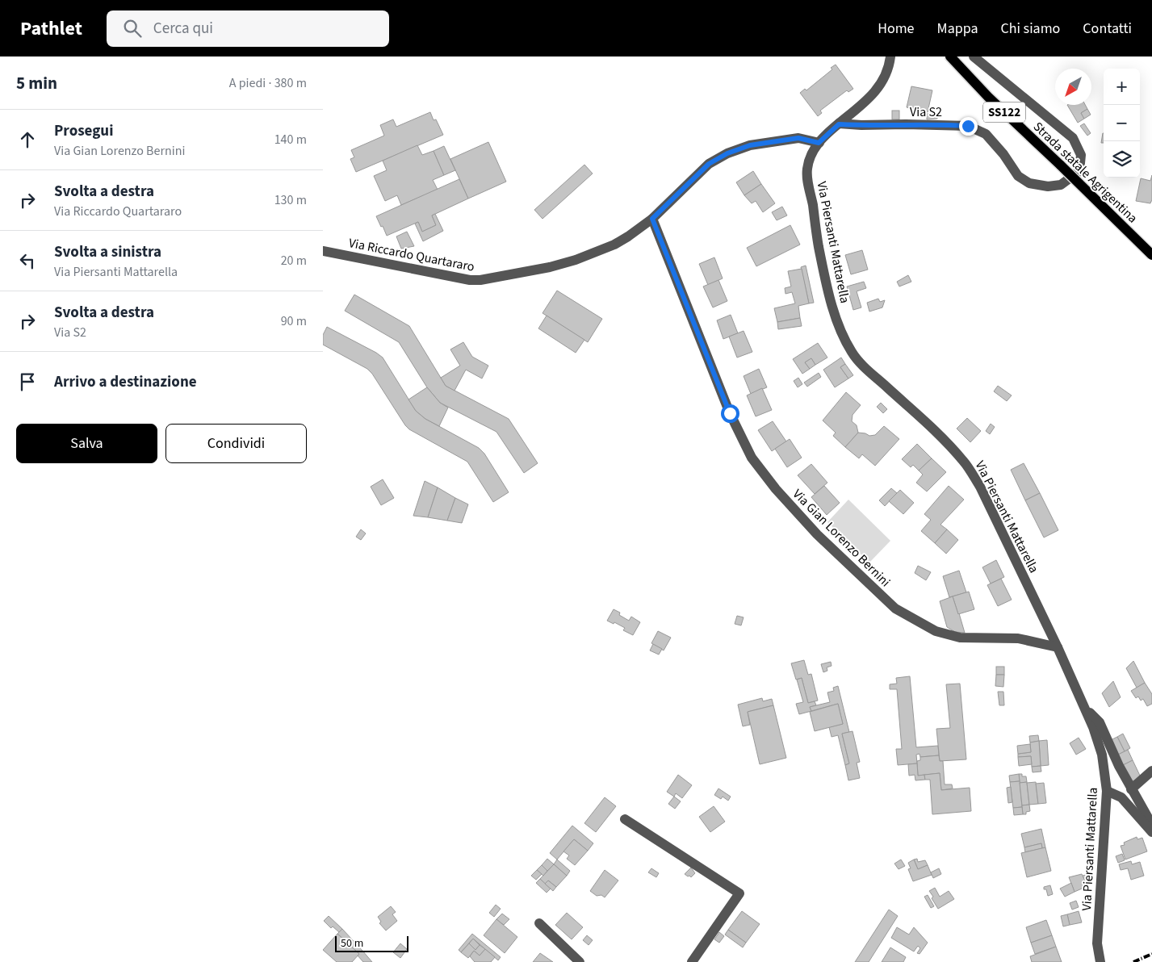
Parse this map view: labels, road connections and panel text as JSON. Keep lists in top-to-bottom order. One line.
{"streets":{"main road":["SS122","Strada statale Agrigentina"],"street":["Via S2","Via Piersanti Mattarella","Via Riccardo Quartararo","Via Gian Lorenzo Bernini"]},"crossings":[["Via S2","Via Piersanti Mattarella"],["Via Piersanti Mattarella","Via Riccardo Quartararo"],["Via Piersanti Mattarella","Via Gian Lorenzo Bernini"],["Via Riccardo Quartararo","Via Gian Lorenzo Bernini"]],"scale_bar":"50 m","north":"bottom left","page":{"header":"Pathlet","search":"Cerca qui","nav":["Home","Mappa","Chi siamo","Contatti"],"heading":["5 min","A piedi · 380 m"],"map_buttons":["+","−"],"list":[["Prosegui","Via Gian Lorenzo Bernini","140 m"],["Svolta a destra","Via Riccardo Quartararo","130 m"],["Svolta a sinistra","Via Piersanti Mattarella","20 m"],["Svolta a destra","Via S2","90 m"],"Arrivo a destinazione"],"buttons":["Salva","Condividi"],"scale":"50 m"}}
